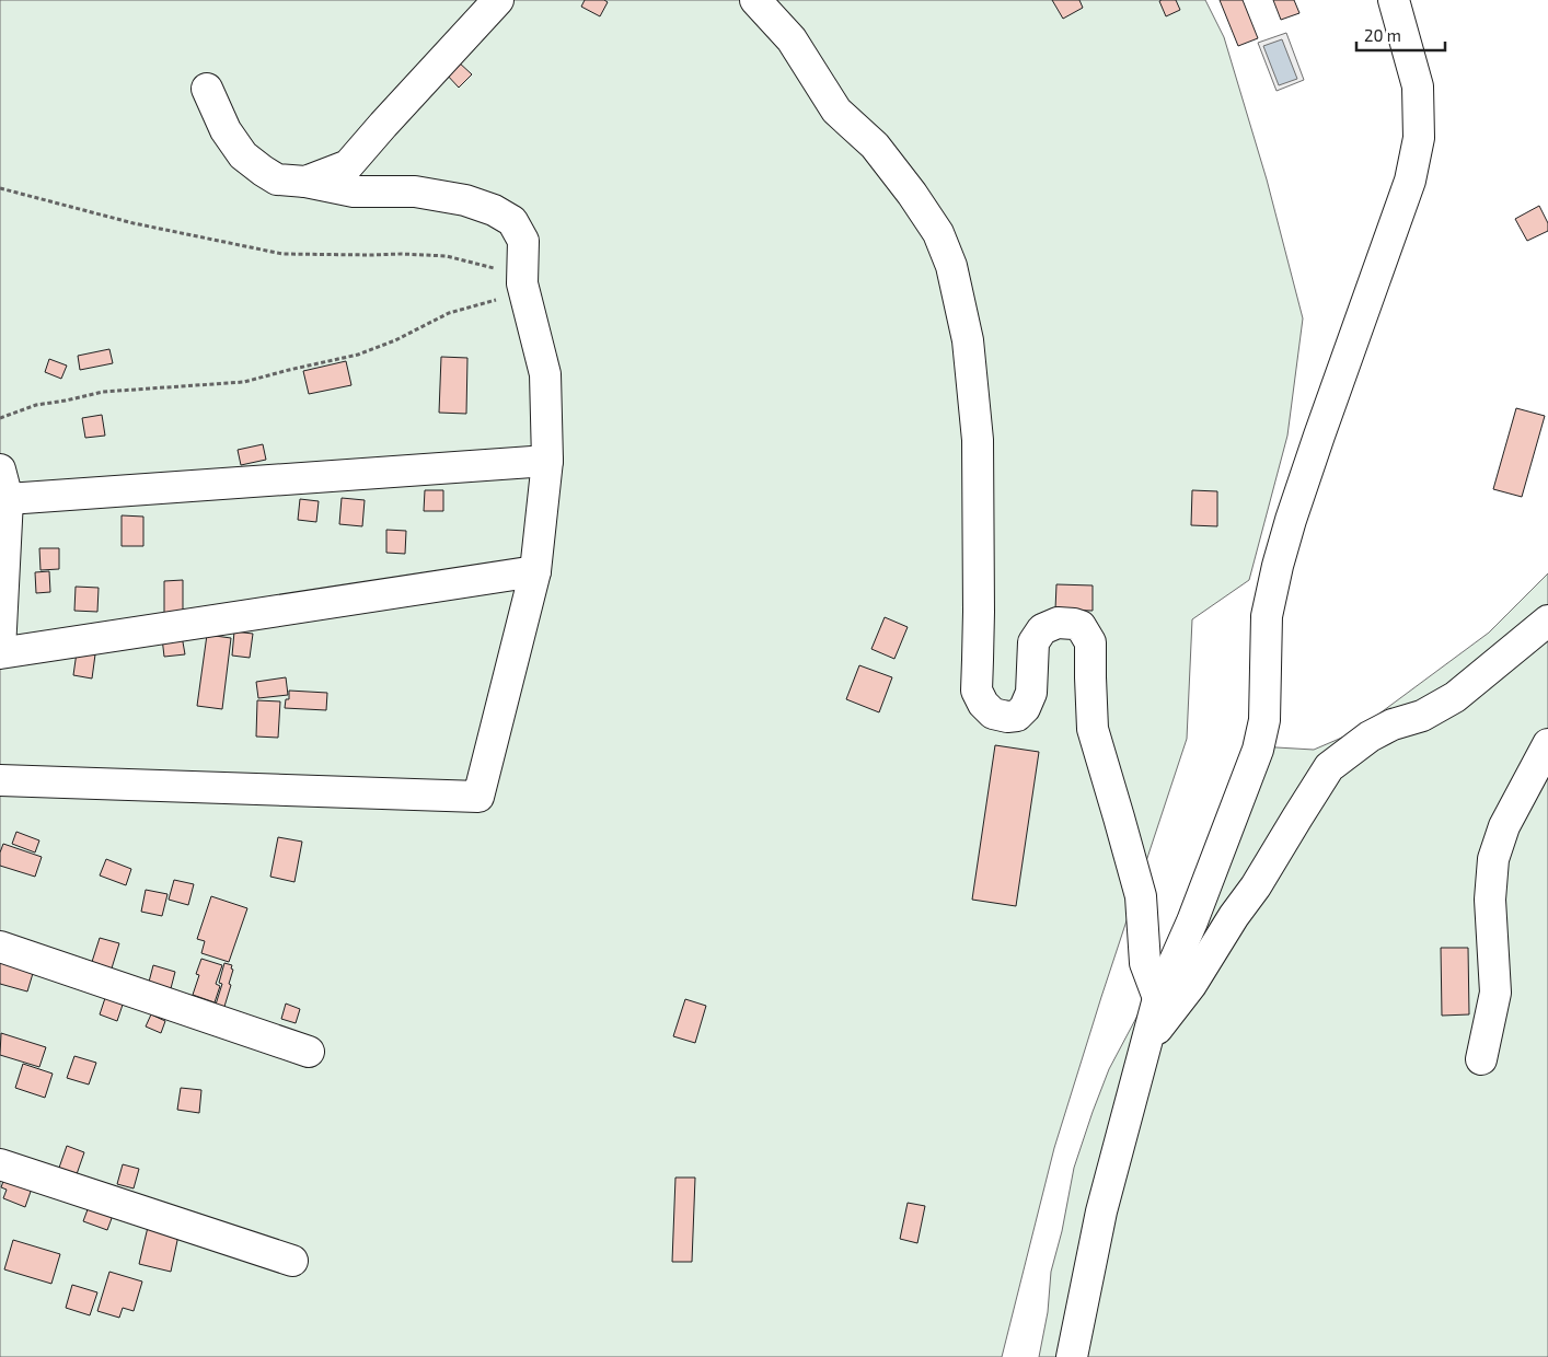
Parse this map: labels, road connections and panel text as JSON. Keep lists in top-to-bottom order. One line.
{"scale_bar":"20 m"}
